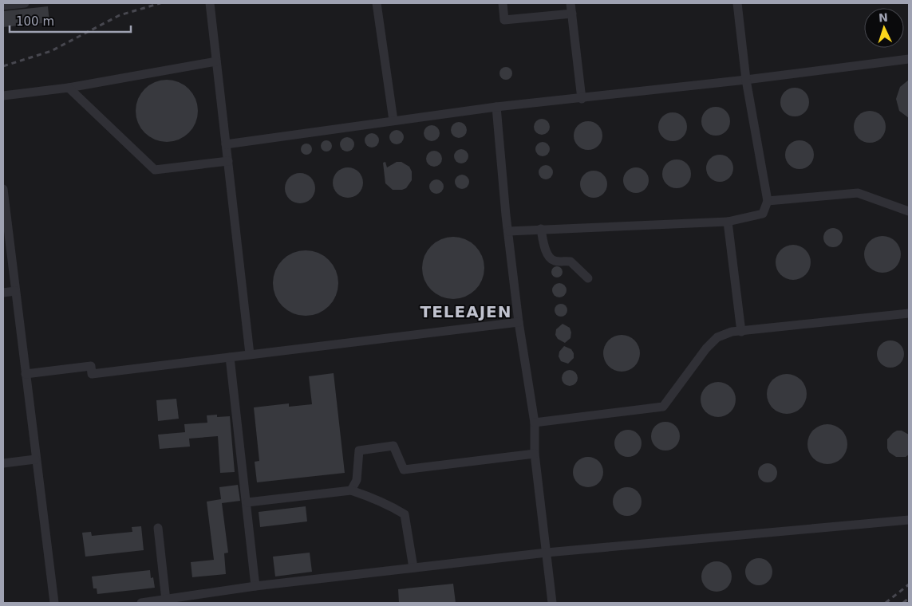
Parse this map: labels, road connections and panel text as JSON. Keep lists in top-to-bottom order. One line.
{"districts":["TELEAJEN"],"scale_bar":"100 m","north":"top"}
